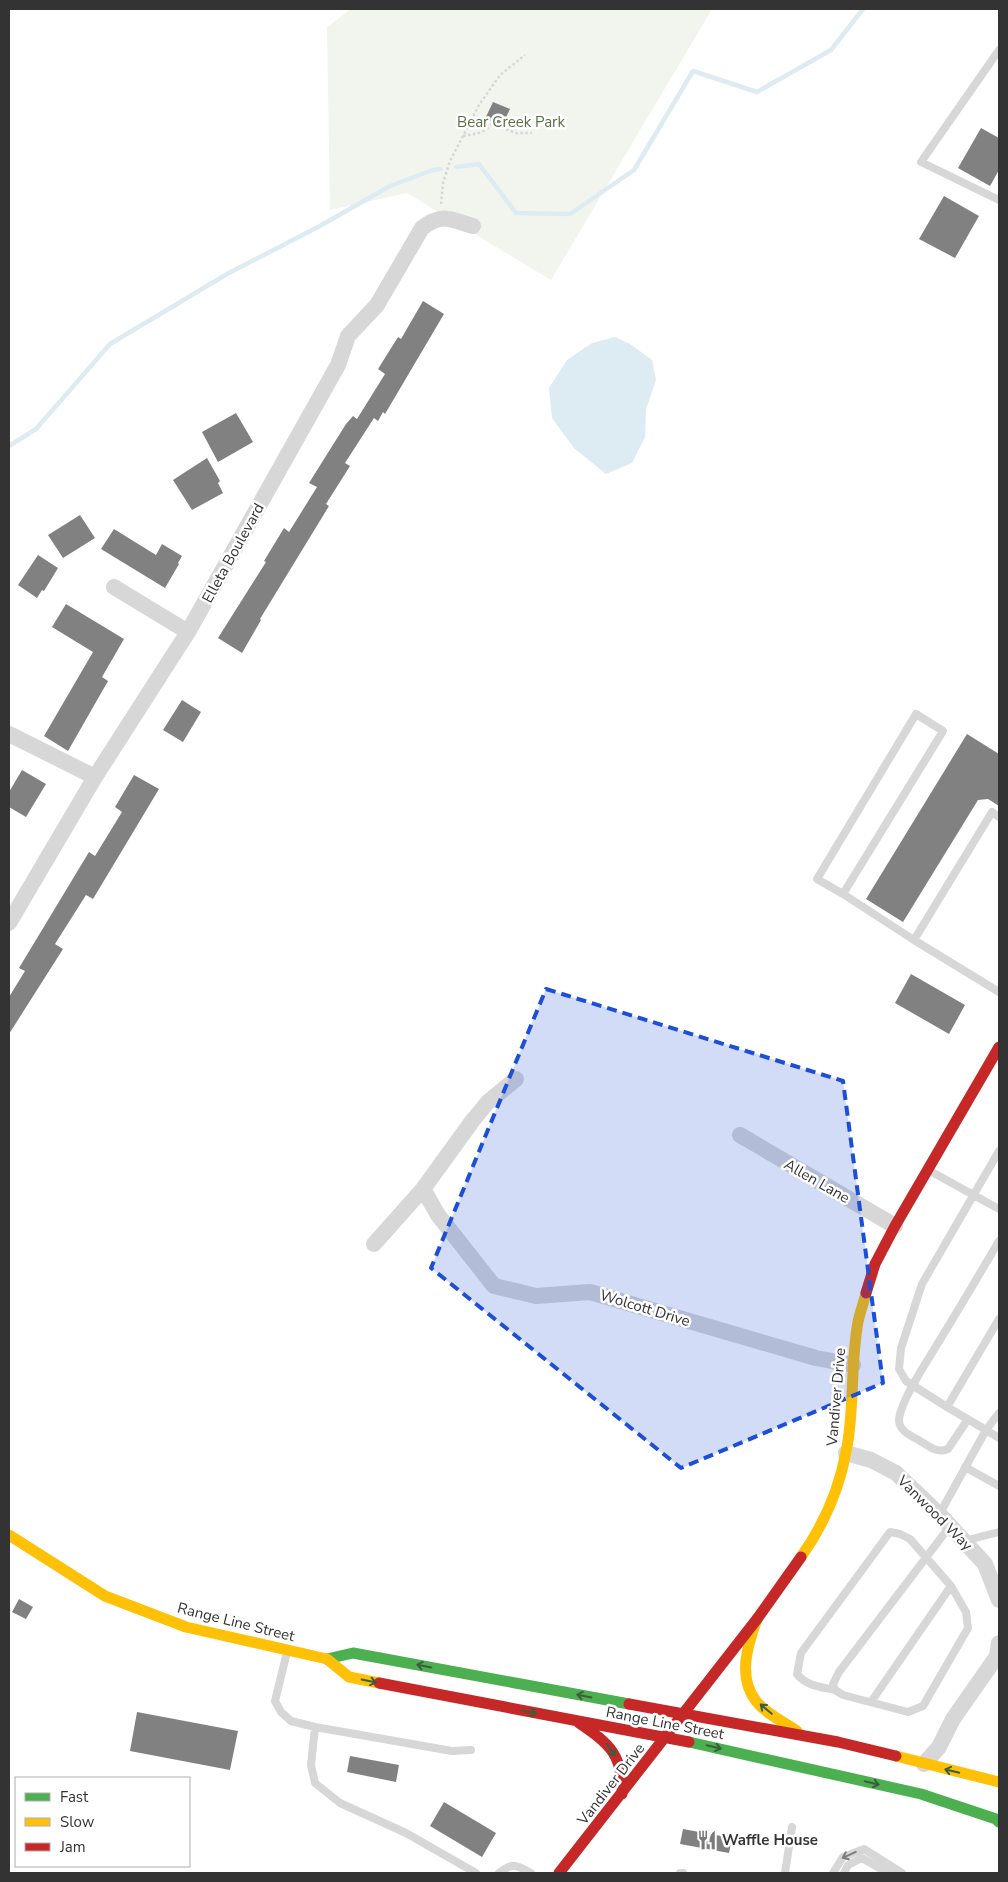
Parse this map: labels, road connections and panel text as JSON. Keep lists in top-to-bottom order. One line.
{"streets":{"main road":["Vandiver Drive","Range Line Street"],"street":["Elleta Boulevard","Allen Lane","Wolcott Drive","Vanwood Way"]},"crossings":[["Allen Lane","Vandiver Drive"],["Wolcott Drive","Vandiver Drive"],["Vandiver Drive","Vanwood Way"],["Vandiver Drive","Range Line Street"]],"parks":["Bear Creek Park"],"places":{"restaurant":["Waffle House"]},"legend":["Fast","Slow","Jam"]}
